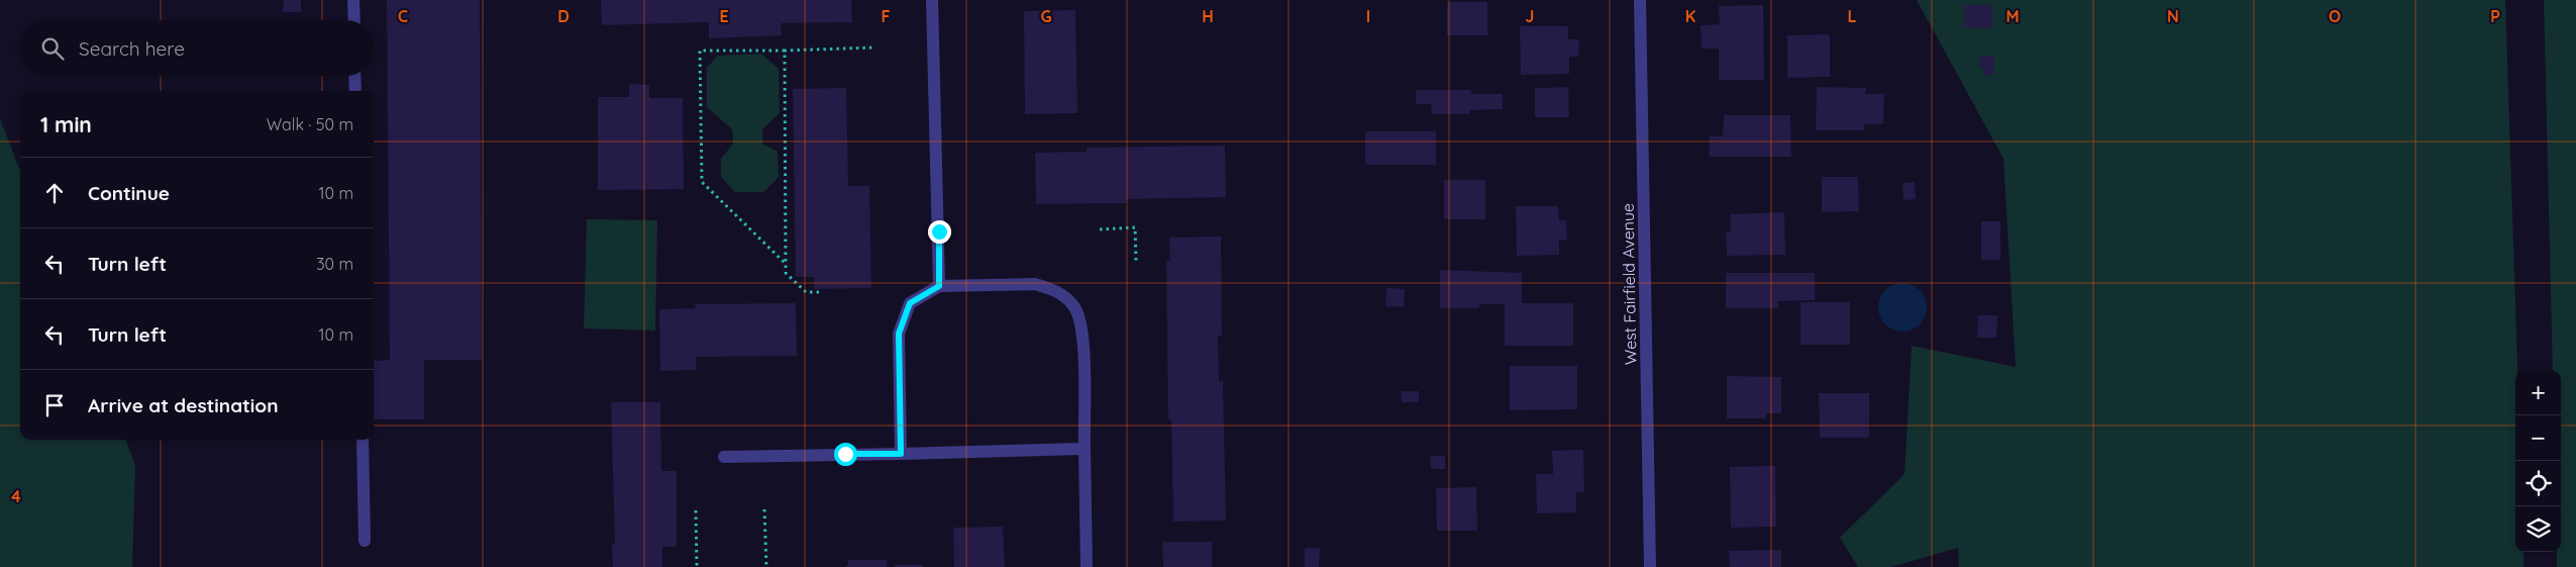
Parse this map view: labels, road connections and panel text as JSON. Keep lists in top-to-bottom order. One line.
{"streets":{"street":["West Fairfield Avenue"]},"page":{"search":"Search here","heading":["1 min","Walk · 50 m"],"list":[["Continue","10 m"],["Turn left","30 m"],["Turn left","10 m"],"Arrive at destination"],"map_buttons":["+","−"]},"grid":{"columns":["C","D","E","F","G","H","I","J","K","L","M","N","O","P"],"rows":["4"]}}
